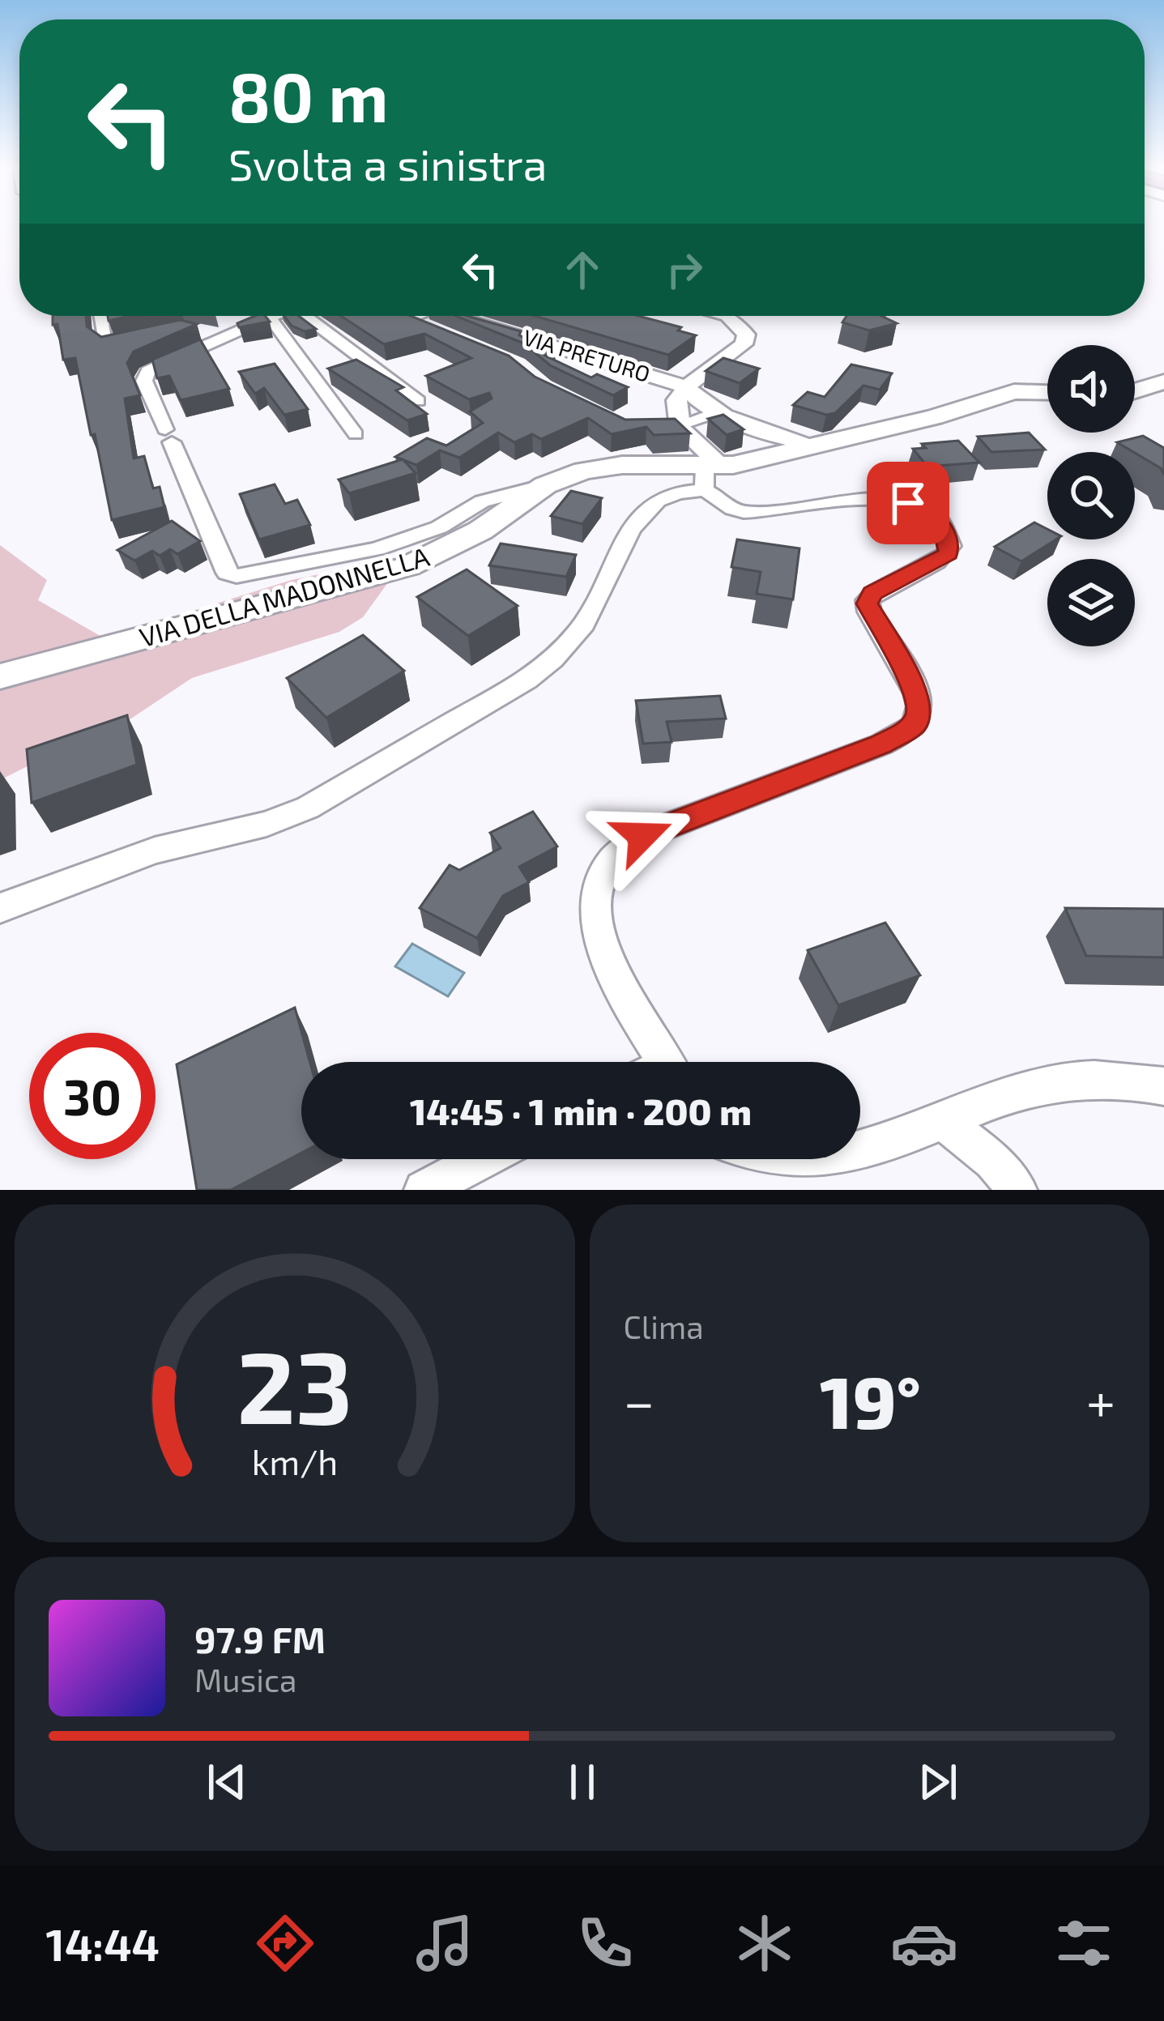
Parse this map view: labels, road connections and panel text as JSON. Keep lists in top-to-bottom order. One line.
{"streets":{"main road":["VIA DELLA MADONNELLA"],"street":["VIA PRETURO"]},"crossings":[["VIA PRETURO","VIA DELLA MADONNELLA"]],"page":{"turn":["80 m","Svolta a sinistra"],"limit":"30","trip":"14:45 · 1 min · 200 m","tile":"Clima","heat":["−","19°","+"],"song":["97.9 FM","Musica"],"tabs":"14:44","gauge":["23","km/h"]}}
